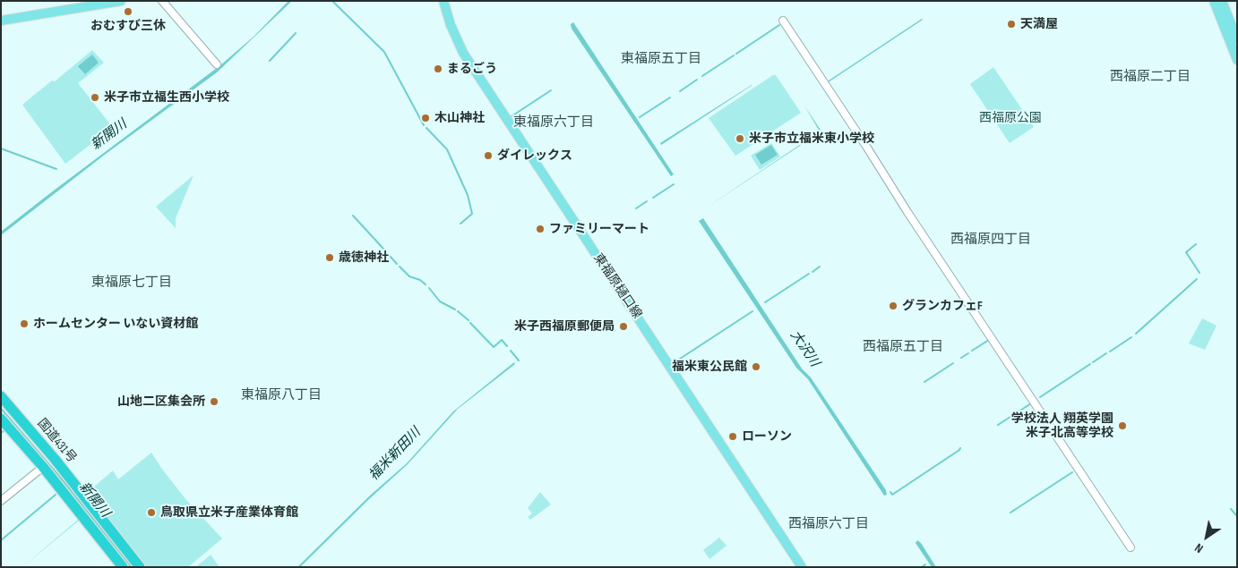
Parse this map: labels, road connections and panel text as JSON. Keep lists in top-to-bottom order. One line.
{"streets":{"highway":["国道431号"],"main road":["東福原樋口線"]},"districts":["東福原五丁目","西福原二丁目","東福原六丁目","西福原四丁目","東福原七丁目","西福原五丁目","東福原八丁目","西福原六丁目"],"water":["新開川","大沢川","福米新田川"],"parks":["西福原公園"],"places":["おむすび三休","天満屋","まるごう","米子市立福生西小学校","木山神社","米子市立福米東小学校","ダイレックス","ファミリーマート","歳徳神社","グランカフェF","ホームセンター いない資材館","米子西福原郵便局","福米東公民館","山地二区集会所","学校法人 翔英学園 米子北高等学校","ローソン","鳥取県立米子産業体育館"],"north":"bottom left"}
